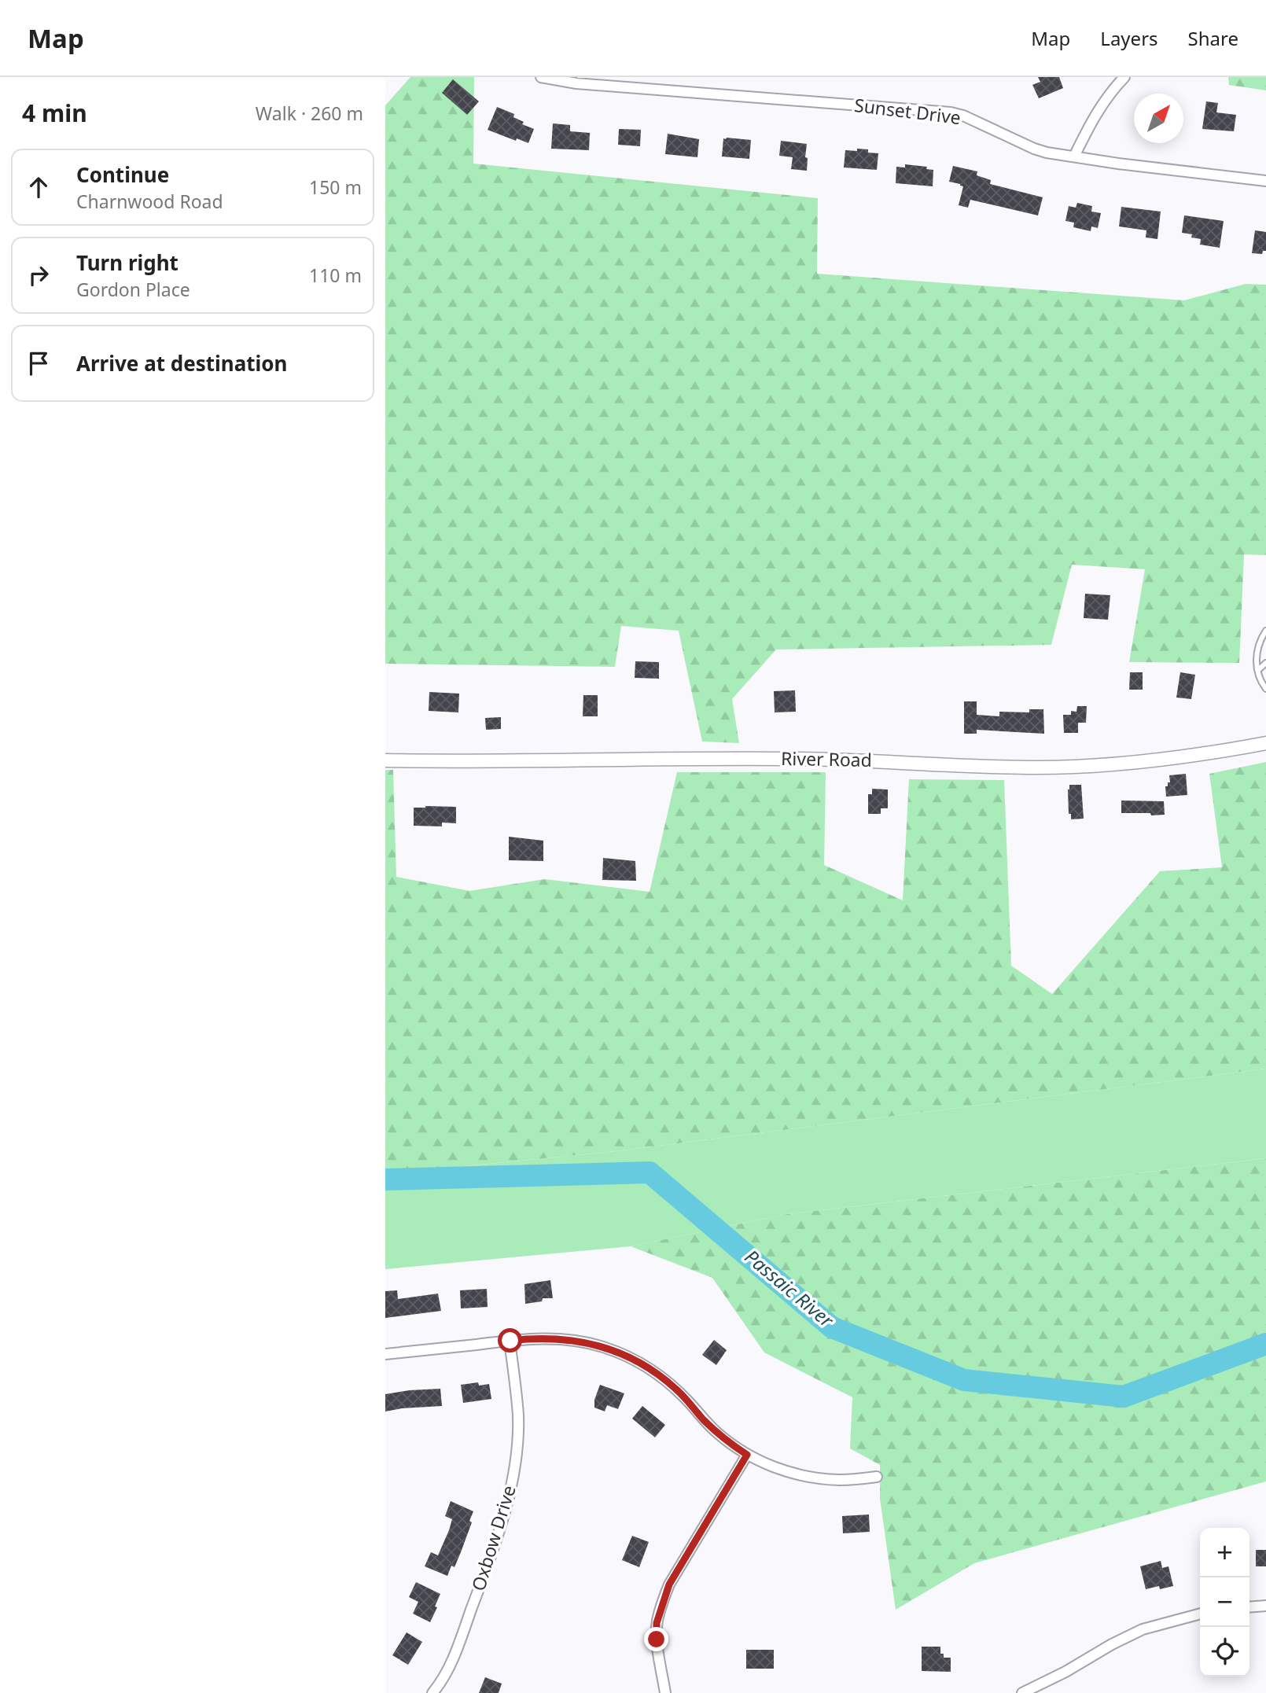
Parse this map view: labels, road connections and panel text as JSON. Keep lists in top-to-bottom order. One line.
{"streets":{"street":["Sunset Drive","River Road","Oxbow Drive"]},"water":["Passaic River"],"north":"top right","page":{"header":"Map","nav":["Map","Layers","Share"],"heading":["4 min","Walk · 260 m"],"list":[["Continue","Charnwood Road","150 m"],["Turn right","Gordon Place","110 m"],"Arrive at destination"],"map_buttons":["+","−"]}}
